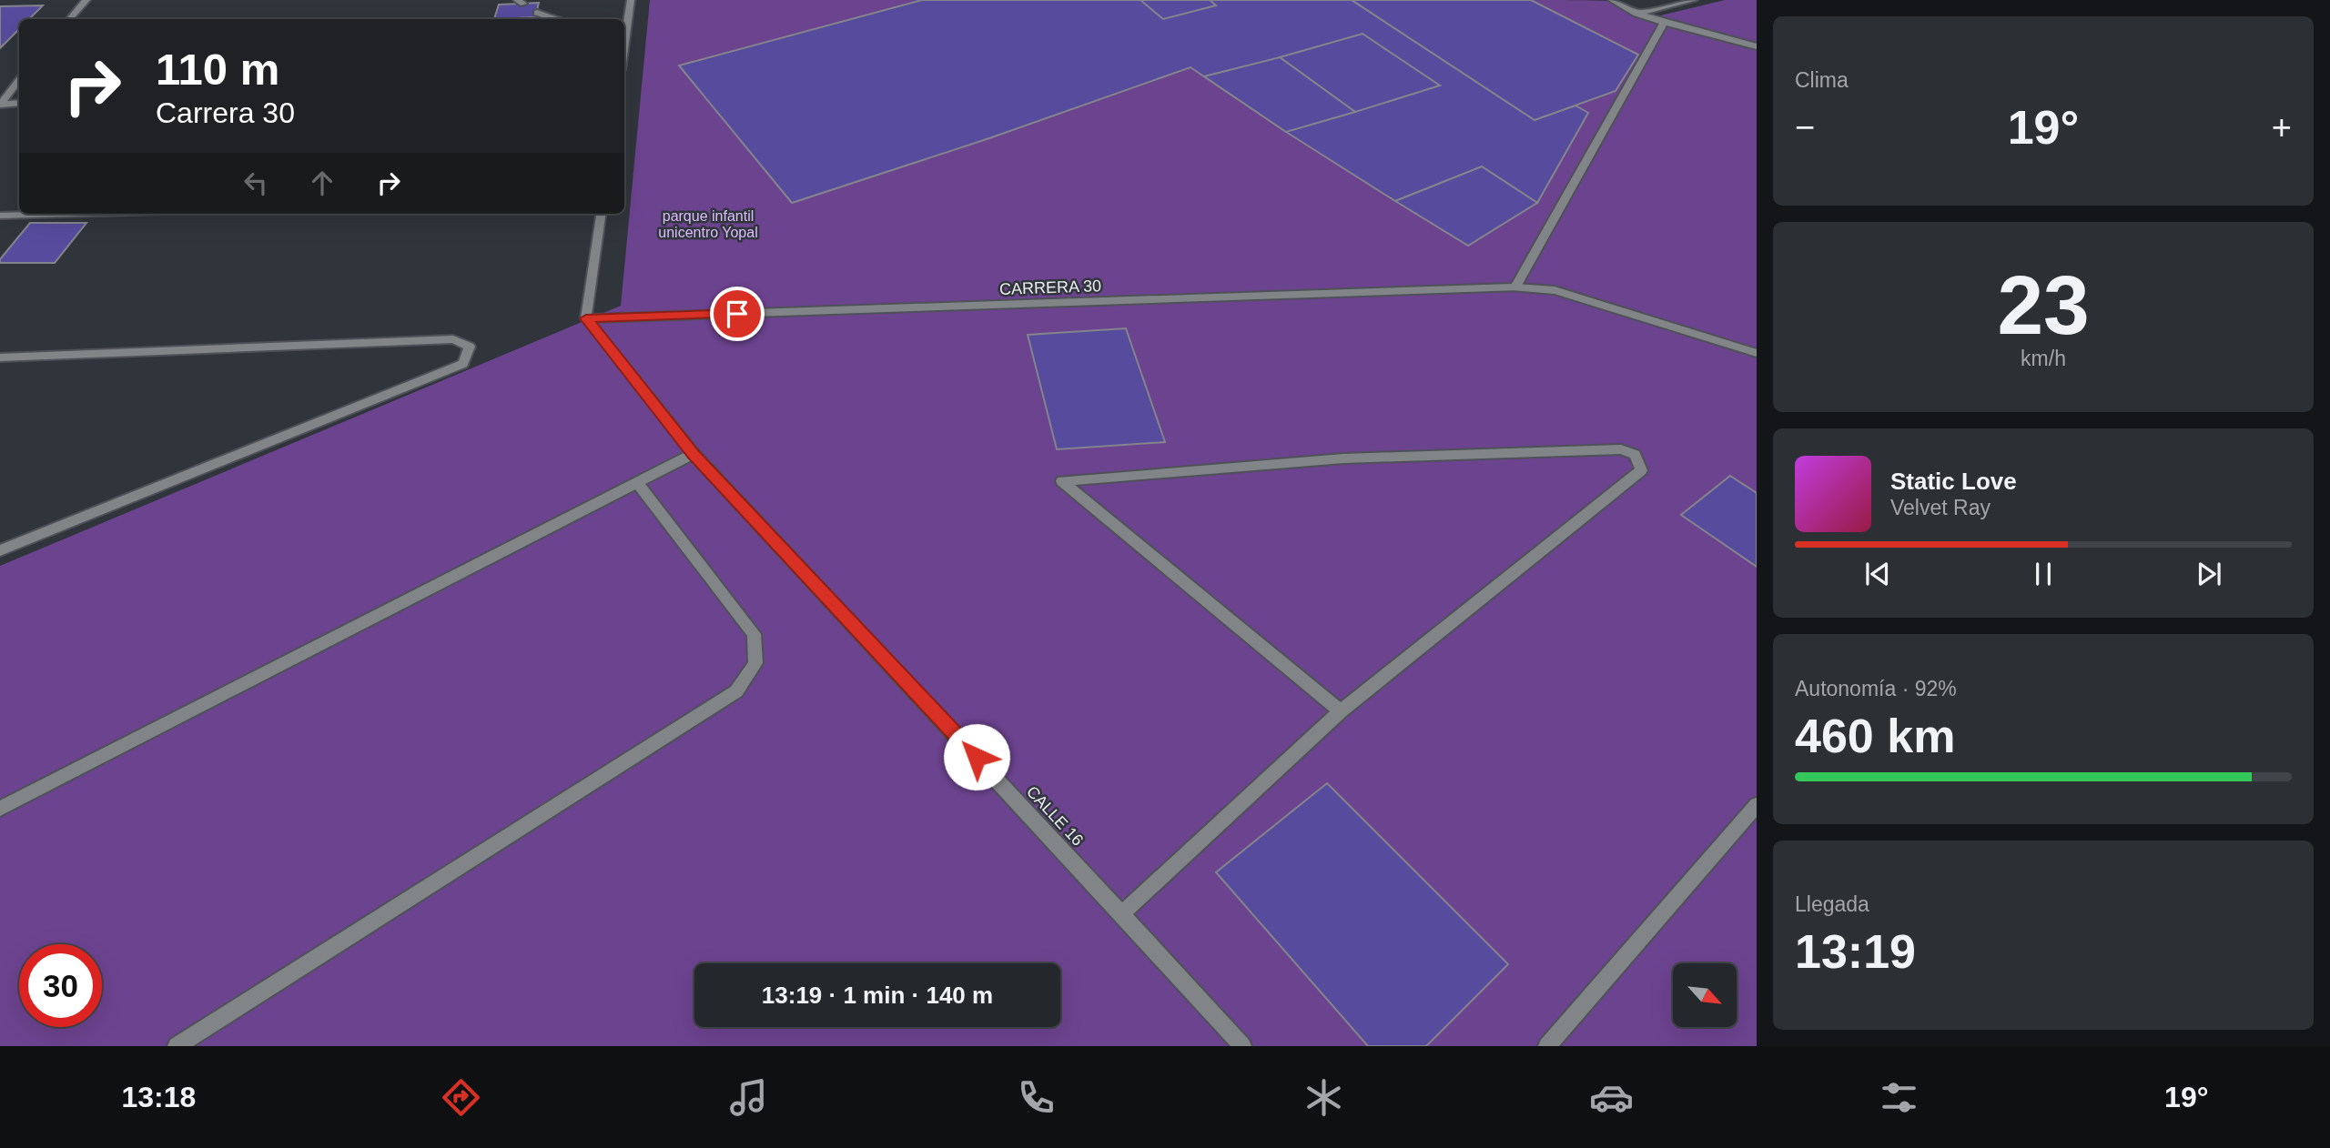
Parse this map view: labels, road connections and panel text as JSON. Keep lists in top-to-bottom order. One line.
{"streets":{"street":["CARRERA 30","CALLE 16"]},"crossings":[["CARRERA 30","CALLE 16"]],"parks":["parque infantil unicentro Yopal"],"north":"bottom right","page":{"tile":["Clima",["23","km/h"],["Autonomía · 92%","460 km"],["Llegada","13:19"]],"turn":["110 m","Carrera 30"],"heat":["−","19°","+"],"song":["Static Love","Velvet Ray"],"limit":"30","trip":"13:19 · 1 min · 140 m","tabs":["13:18","19°"]}}
